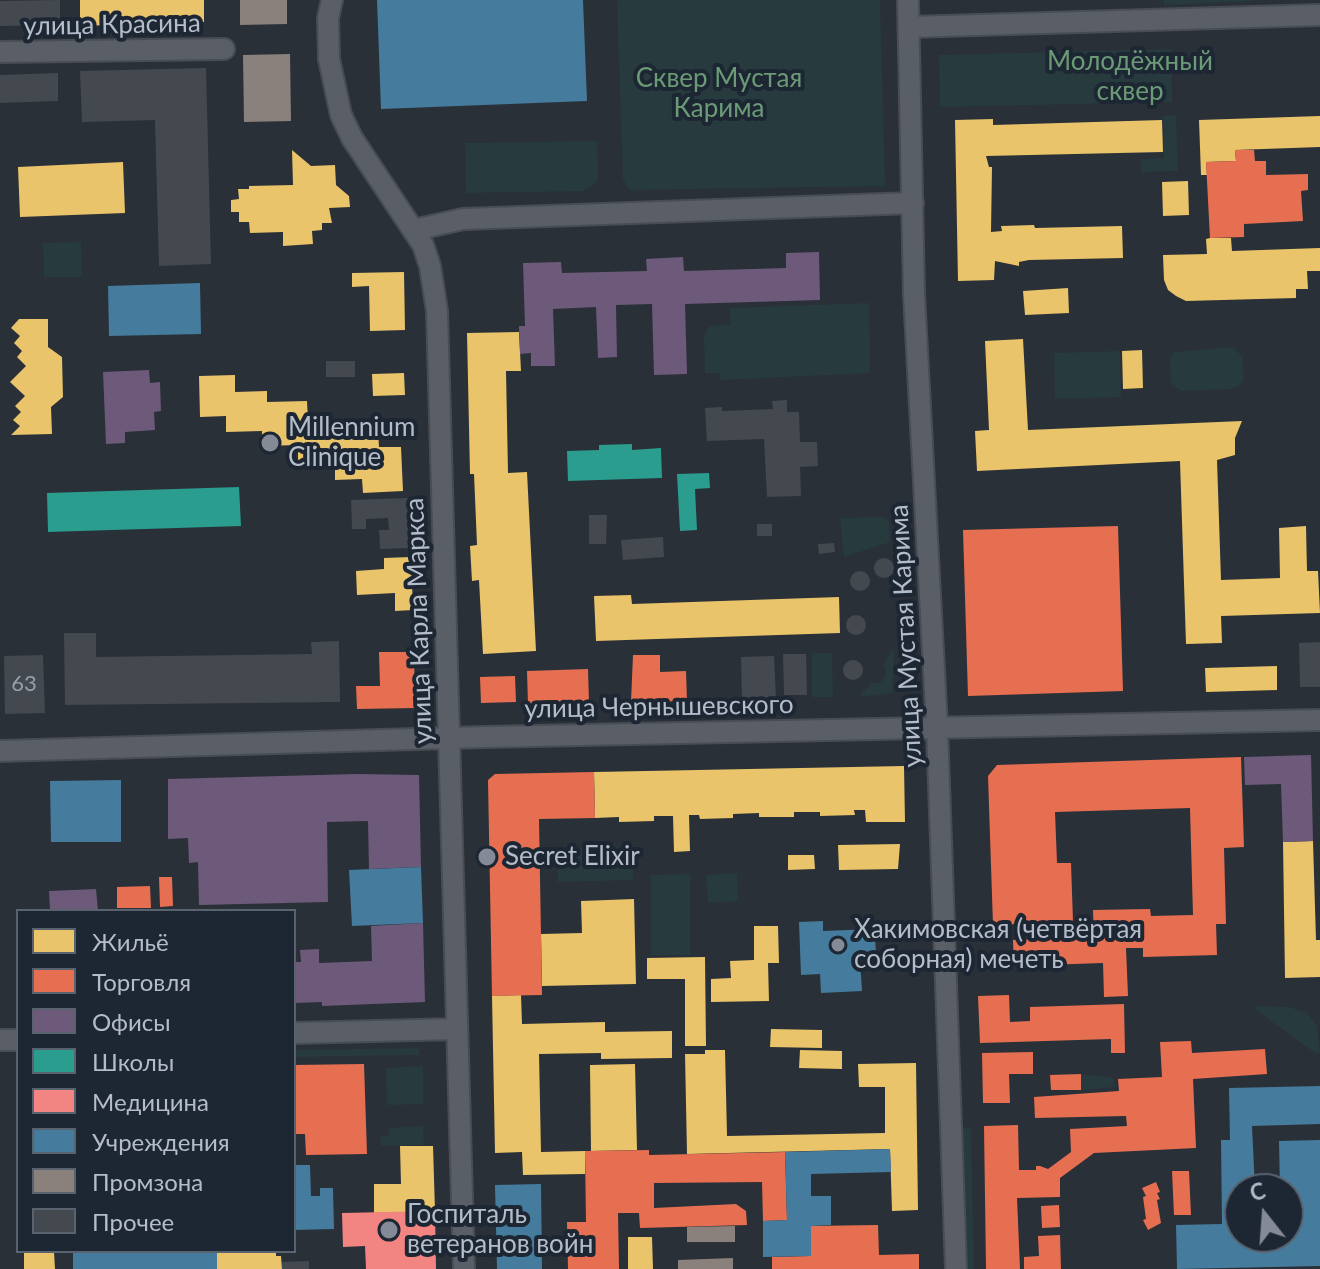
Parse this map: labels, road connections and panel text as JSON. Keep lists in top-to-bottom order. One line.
{"streets":{"street":["улица Красина","улица Карла Маркса","улица Мустая Карима","улица Чернышевского"]},"crossings":[["улица Карла Маркса","улица Чернышевского"],["улица Мустая Карима","улица Чернышевского"]],"parks":["Молодёжный сквер","Сквер Мустая Карима"],"places":["Millennium Clinique","Secret Elixir","Хакимовская (четвёртая соборная) мечеть","Госпиталь ветеранов войн"],"house_numbers":["63"],"legend":["Жильё","Торговля","Офисы","Школы","Медицина","Учреждения","Промзона","Прочее"],"north":"top"}
